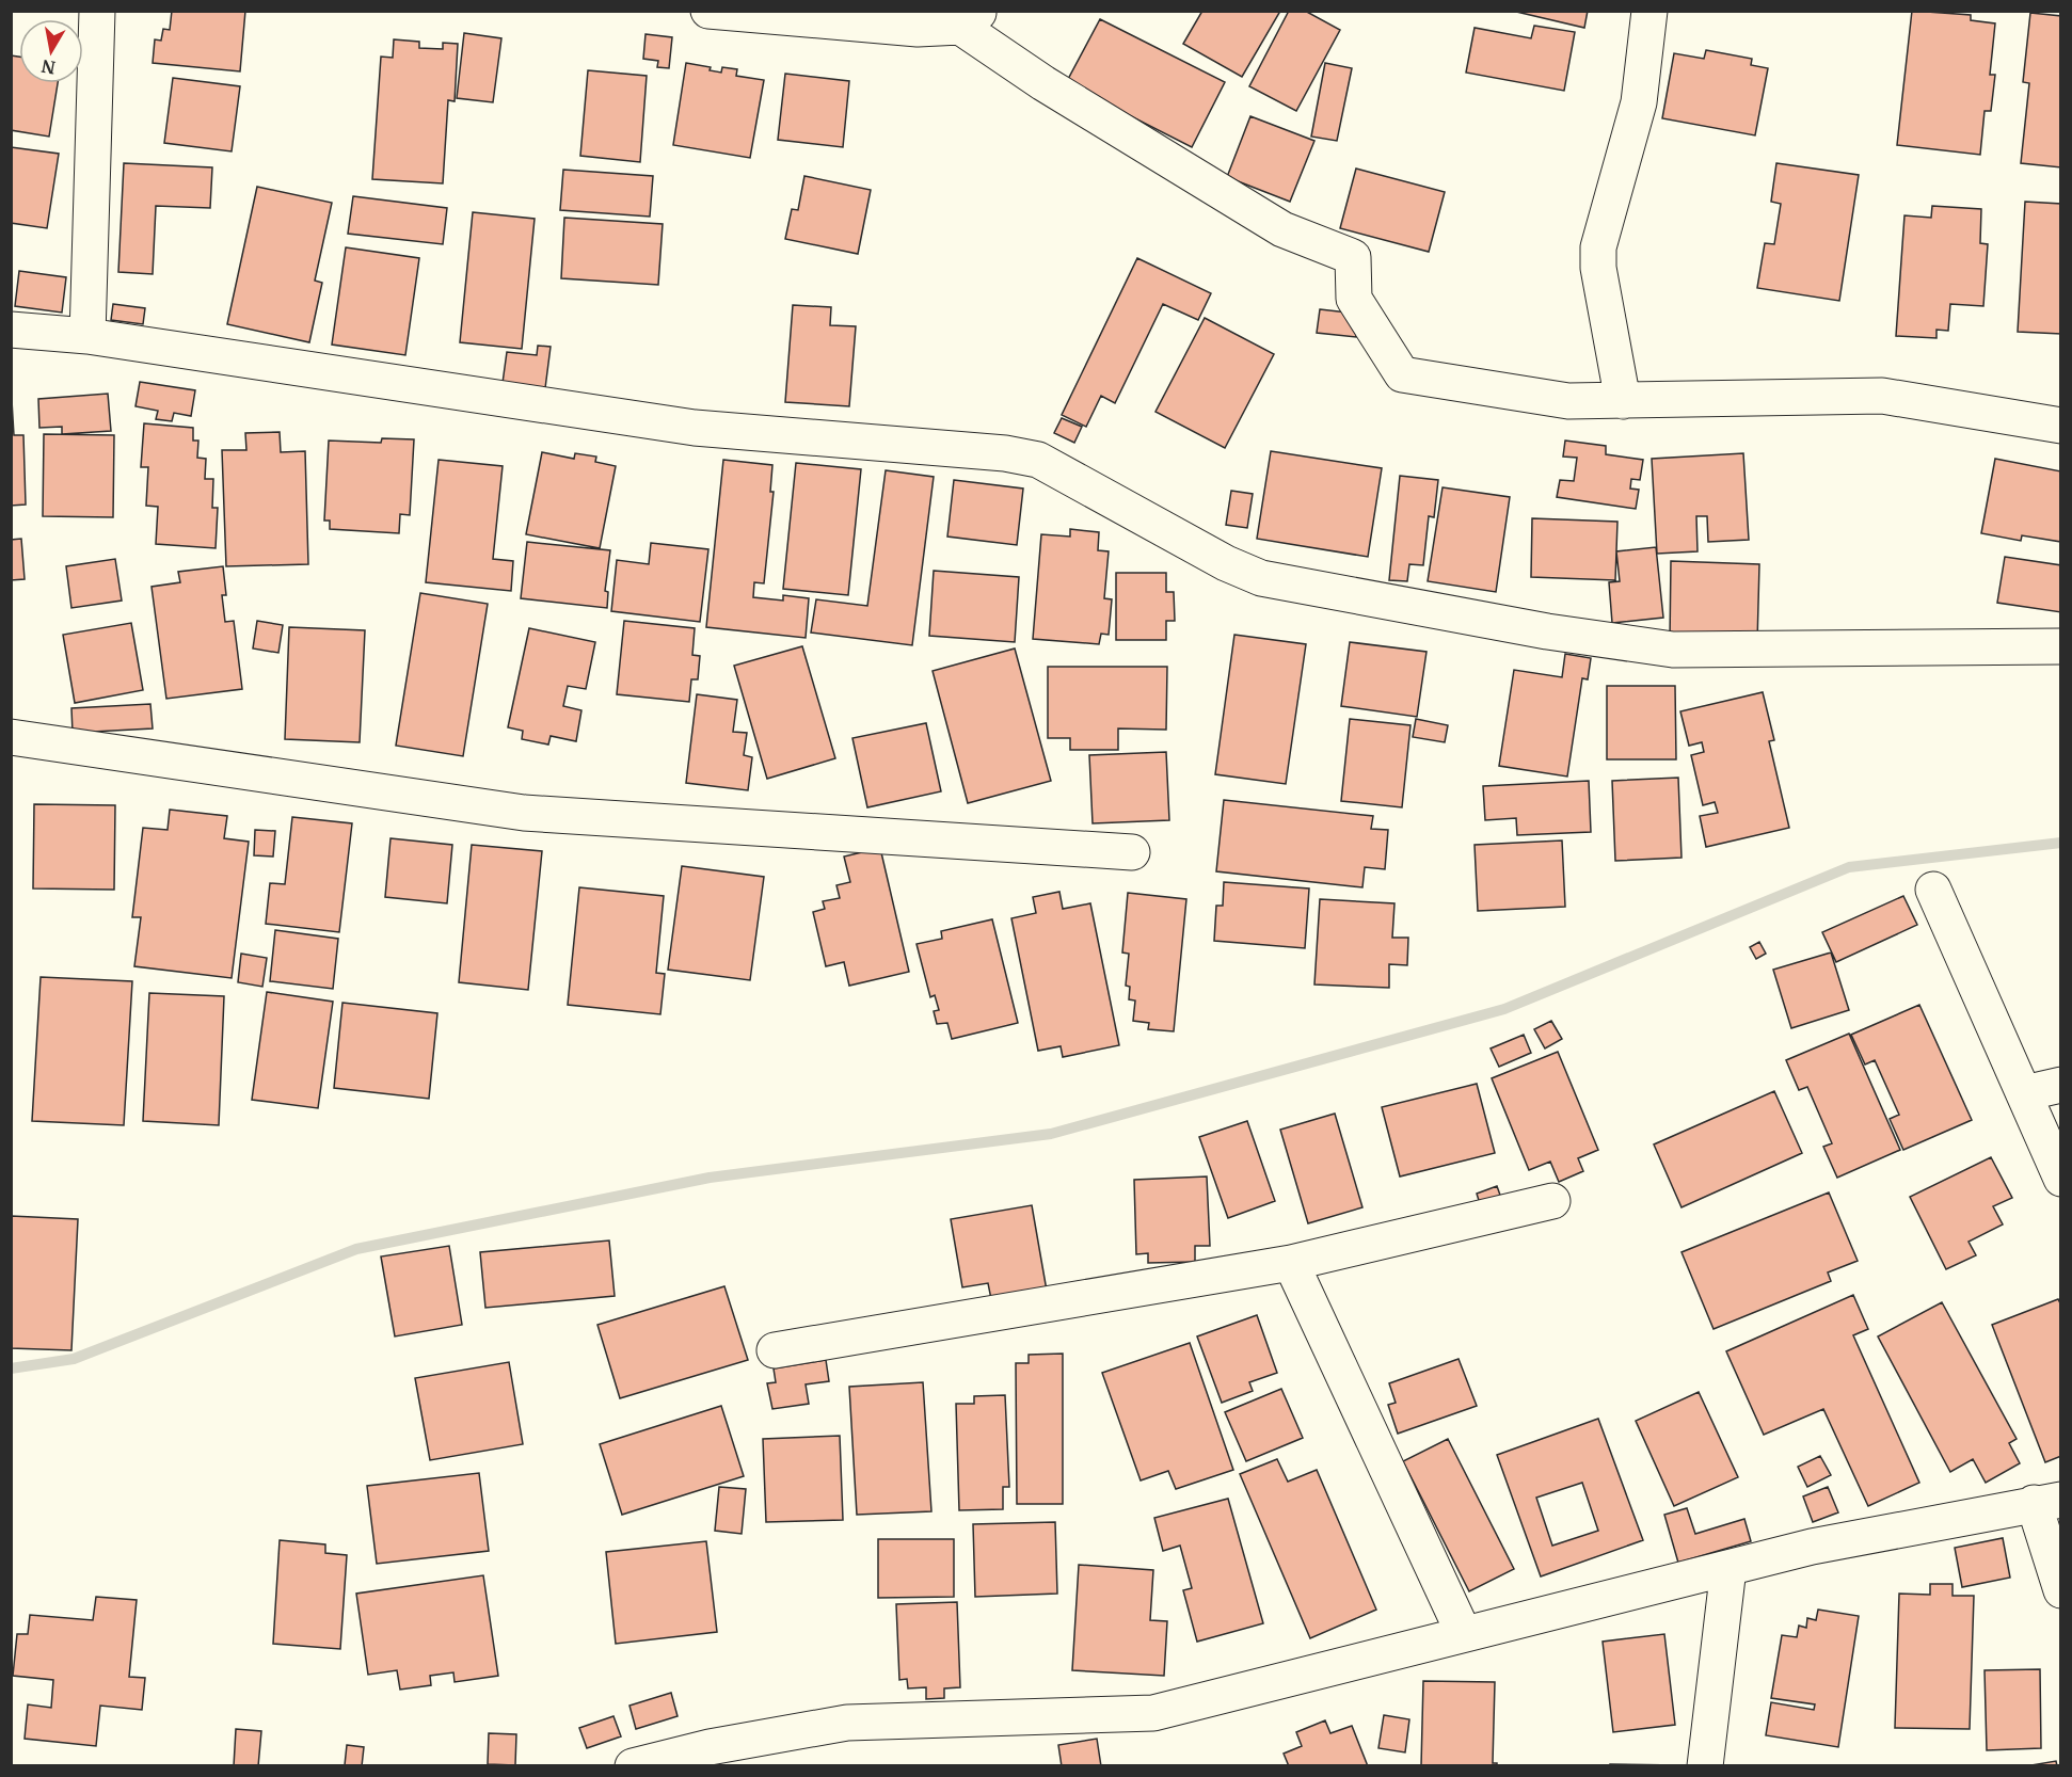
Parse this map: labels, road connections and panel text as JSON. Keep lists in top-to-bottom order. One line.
{"north":"bottom"}
